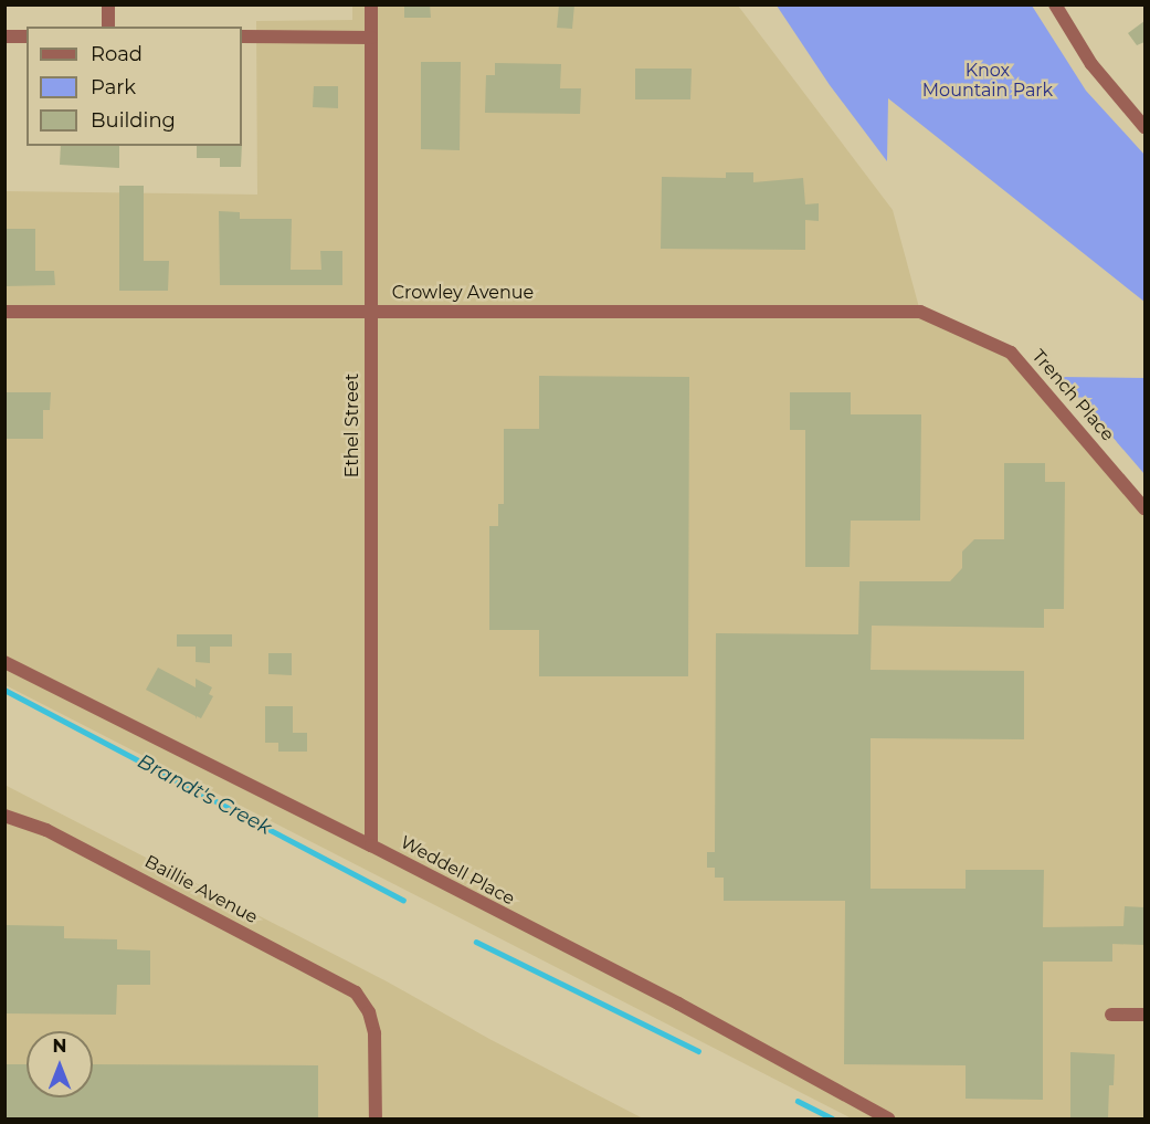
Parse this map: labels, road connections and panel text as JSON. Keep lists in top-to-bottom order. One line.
{"streets":{"street":["Crowley Avenue","Trench Place","Ethel Street","Weddell Place","Baillie Avenue"]},"crossings":[["Crowley Avenue","Trench Place"],["Crowley Avenue","Ethel Street"],["Ethel Street","Weddell Place"]],"water":["Brandt's Creek"],"parks":["Knox Mountain Park"],"legend":["Road","Park","Building"],"north":"top"}
